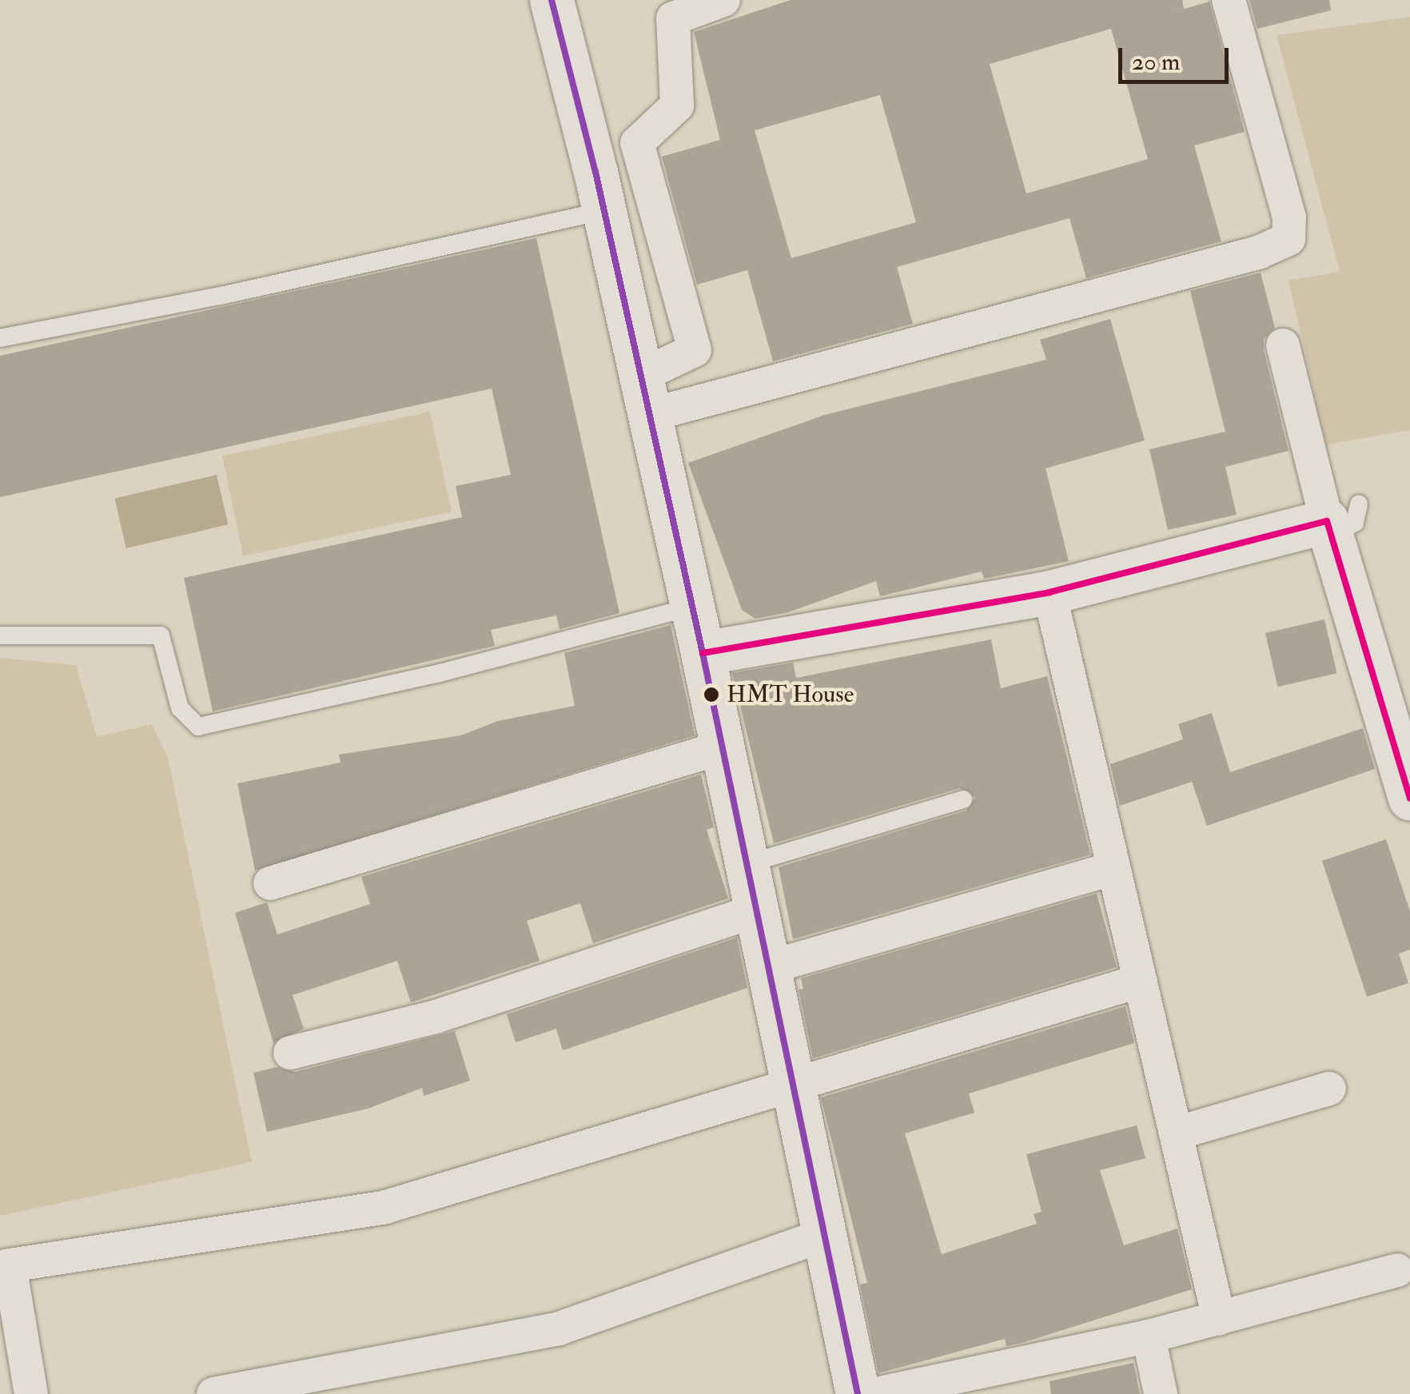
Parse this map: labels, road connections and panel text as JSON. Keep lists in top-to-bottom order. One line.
{"places":["HMT House"],"scale_bar":"20 m"}
